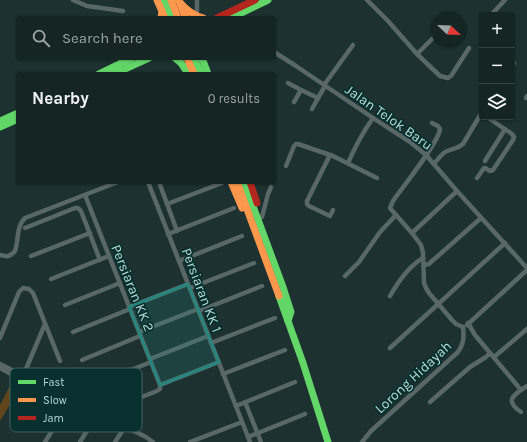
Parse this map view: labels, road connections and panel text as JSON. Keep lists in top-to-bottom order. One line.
{"streets":{"street":["Jalan Telok Baru","Persiaran KK 2","Persiaran KK 1","Lorong Hidayah"]},"legend":["Fast","Slow","Jam"],"north":"bottom right","page":{"map_buttons":["+","−"],"search":"Search here","heading":["Nearby","0 results"]}}
